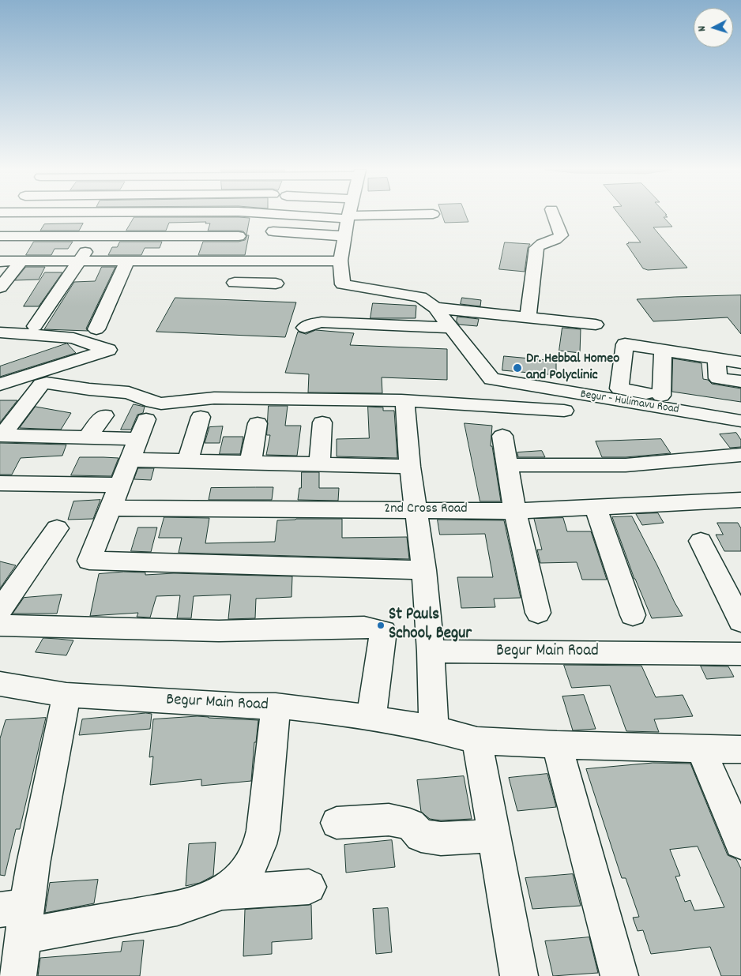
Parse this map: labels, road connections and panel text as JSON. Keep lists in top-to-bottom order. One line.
{"streets":{"street":["Begur - Hulimavu Road","2nd Cross Road","Begur Main Road"]},"places":["Dr. Hebbal Homeo and Polyclinic","St Pauls School, Begur"],"north":"left"}
